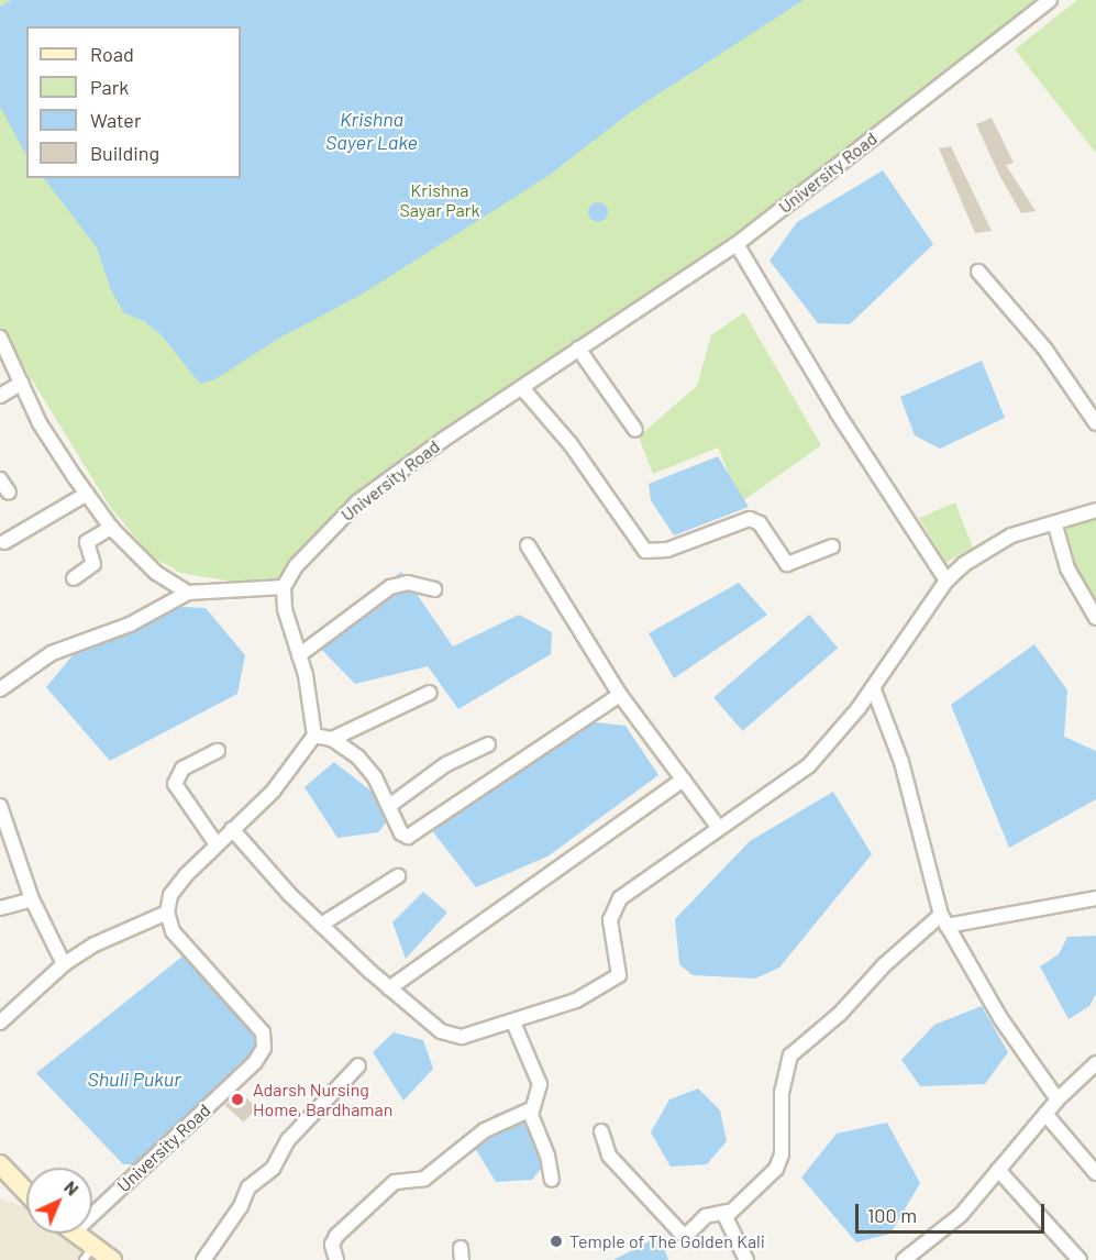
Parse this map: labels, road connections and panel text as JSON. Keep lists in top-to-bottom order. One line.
{"streets":{"street":["University Road"]},"water":["Krishna Sayer Lake","Shuli Pukur"],"parks":["Krishna Sayar Park"],"places":["Adarsh Nursing Home, Bardhaman","Temple of The Golden Kali"],"legend":["Road","Park","Water","Building"],"scale_bar":"100 m","north":"top right"}
